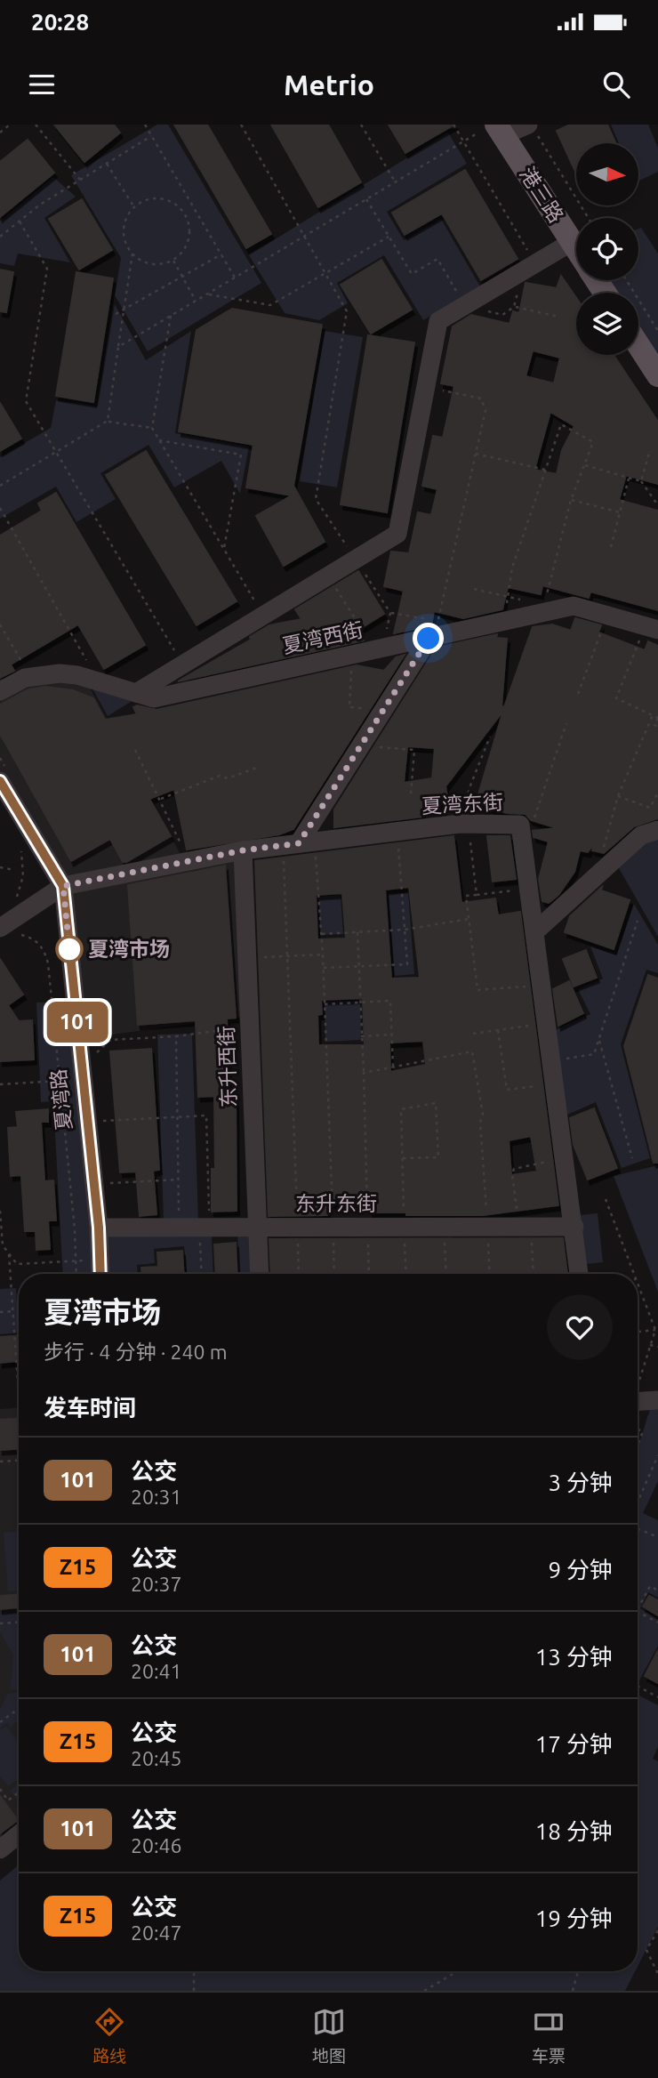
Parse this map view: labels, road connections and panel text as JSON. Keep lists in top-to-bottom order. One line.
{"streets":{"main road":["港三路"],"street":["夏湾西街","夏湾东街","东升西街","夏湾路","东升东街"]},"crossings":[["夏湾东街","东升西街"],["夏湾东街","夏湾路"],["夏湾东街","东升东街"],["东升西街","东升东街"],["夏湾路","东升东街"]],"places":["夏湾市场"],"lines":["bus line 101"],"north":"right","page":{"status":"20:28","header":"Metrio","on_map":"101","heading":[["夏湾市场","步行 · 4 分钟 · 240 m"],"发车时间"],"list":[{"mark":"101","name":"公交","note":"20:31","value":"3 分钟"},{"mark":"Z15","name":"公交","note":"20:37","value":"9 分钟"},{"mark":"101","name":"公交","note":"20:41","value":"13 分钟"},{"mark":"Z15","name":"公交","note":"20:45","value":"17 分钟"},{"mark":"101","name":"公交","note":"20:46","value":"18 分钟"},{"mark":"Z15","name":"公交","note":"20:47","value":"19 分钟"}],"tabs":["路线","地图","车票"]}}
